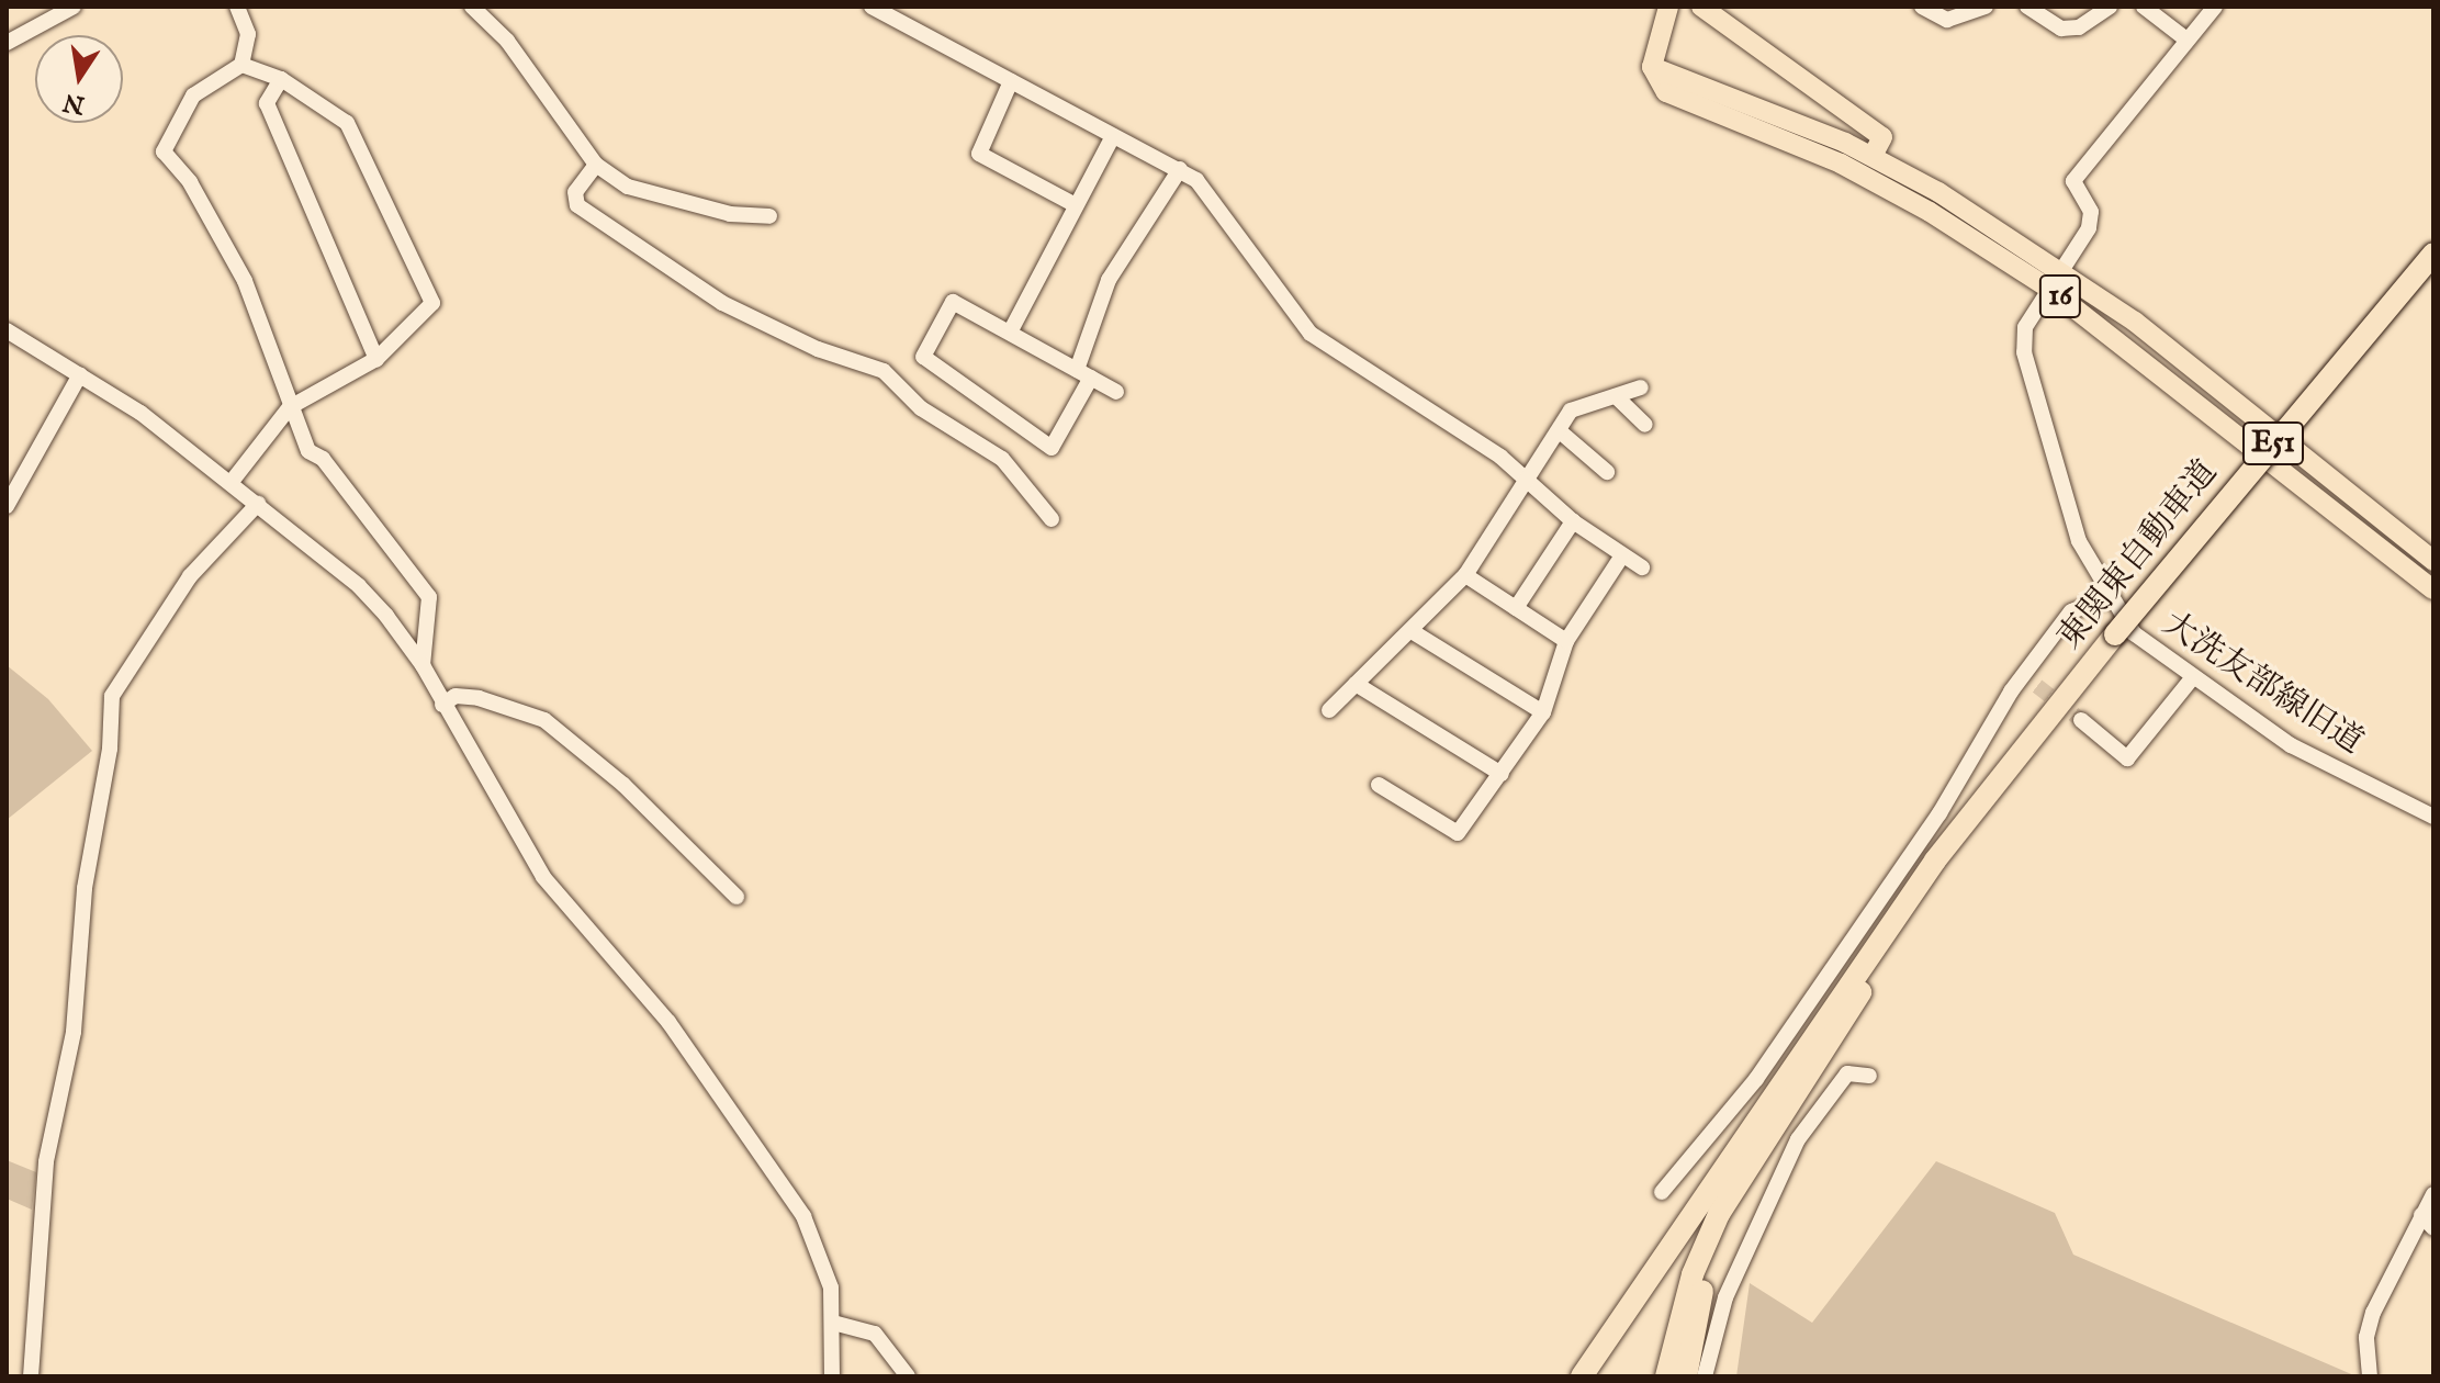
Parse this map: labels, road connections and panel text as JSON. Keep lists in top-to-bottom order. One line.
{"streets":{"highway":["E51","東関東自動車道"],"main road":["16"],"street":["大洗友部線旧道"]},"crossings":[["16","大洗友部線旧道"]],"north":"bottom"}
